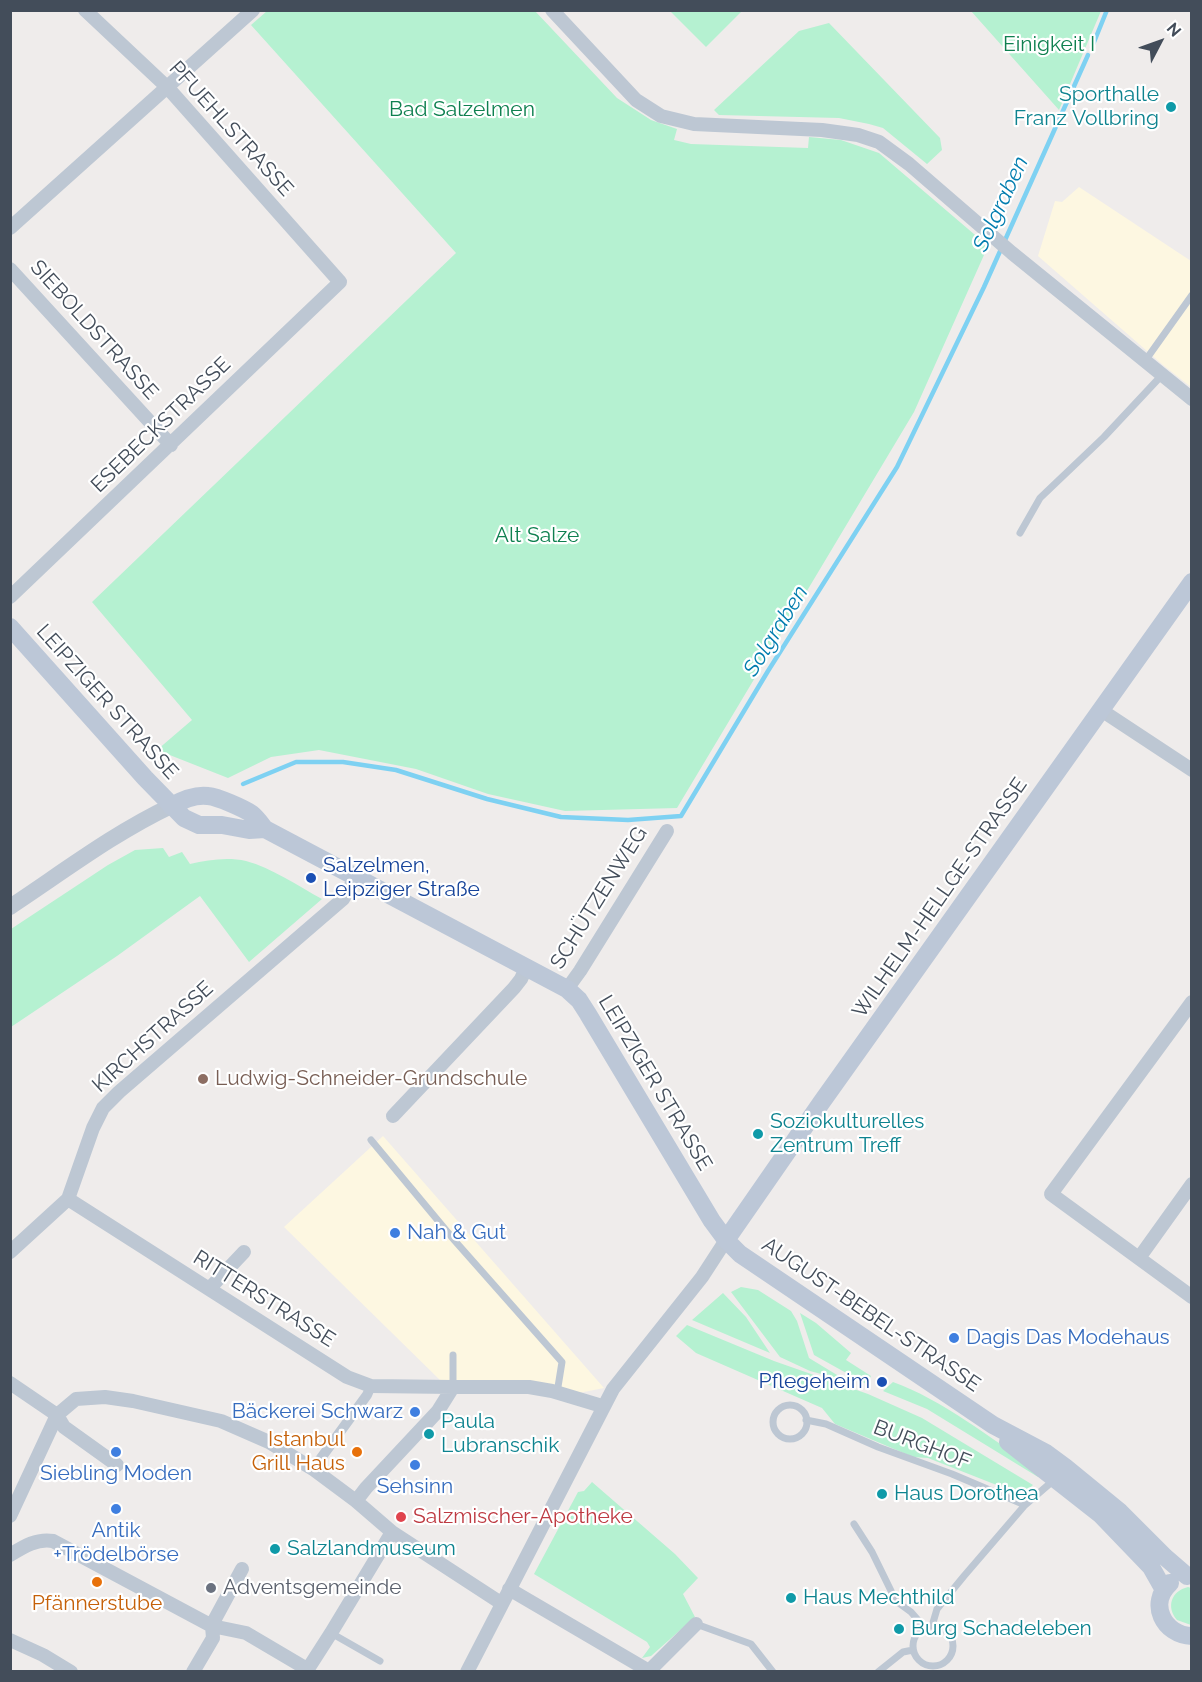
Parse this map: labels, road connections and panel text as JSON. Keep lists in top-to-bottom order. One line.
{"streets":{"main road":["LEIPZIGER STRASSE","WILHELM-HELLGE-STRASSE","AUGUST-BEBEL-STRASSE"],"street":["PFUEHLSTRASSE","SIEBOLDSTRASSE","ESEBECKSTRASSE","SCHÜTZENWEG","KIRCHSTRASSE","RITTERSTRASSE"],"lane":["BURGHOF"]},"crossings":[["PFUEHLSTRASSE","ESEBECKSTRASSE"],["SIEBOLDSTRASSE","ESEBECKSTRASSE"],["LEIPZIGER STRASSE","SCHÜTZENWEG"],["LEIPZIGER STRASSE","WILHELM-HELLGE-STRASSE"],["LEIPZIGER STRASSE","KIRCHSTRASSE"],["LEIPZIGER STRASSE","AUGUST-BEBEL-STRASSE"],["WILHELM-HELLGE-STRASSE","AUGUST-BEBEL-STRASSE"],["KIRCHSTRASSE","RITTERSTRASSE"]],"water":["Solgraben"],"parks":["Einigkeit I","Bad Salzelmen","Alt Salze"],"places":["Sporthalle Franz Vollbring","Salzelmen, Leipziger Straße","Ludwig-Schneider-Grundschule","Soziokulturelles Zentrum Treff","Nah & Gut","Dagis Das Modehaus","Pflegeheim","Bäckerei Schwarz","Paula Lubranschik","Siebling Moden","Istanbul Grill Haus","Sehsinn","Haus Dorothea","Antik +Trödelbörse","Salzmischer-Apotheke","Salzlandmuseum","Pfännerstube","Adventsgemeinde","Haus Mechthild","Burg Schadeleben"],"north":"top right"}
